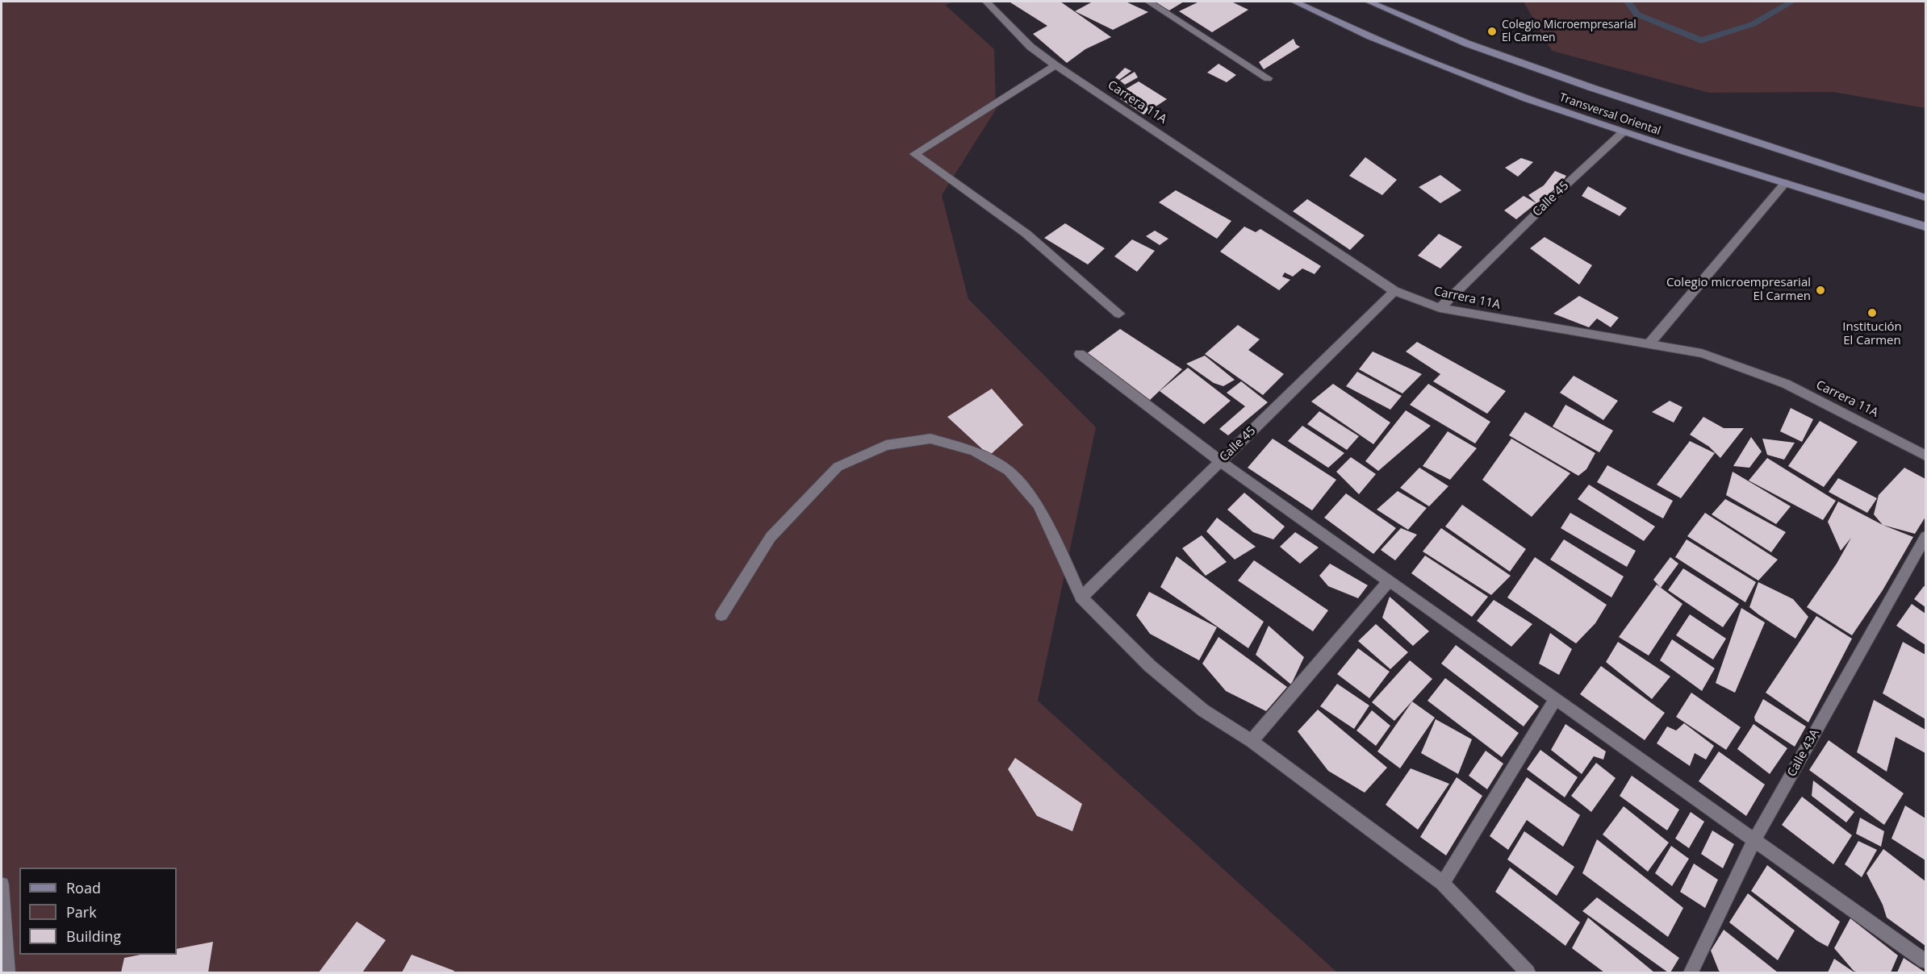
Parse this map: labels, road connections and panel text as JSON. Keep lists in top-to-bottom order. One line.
{"streets":{"main road":["Transversal Oriental"],"street":["Carrera 11A","Calle 45","Calle 43A"]},"crossings":[["Carrera 11A","Calle 45"],["Transversal Oriental","Calle 45"]],"places":["Colegio Microempresarial El Carmen","Colegio microempresarial El Carmen","Institución El Carmen"],"legend":["Road","Park","Building"]}
